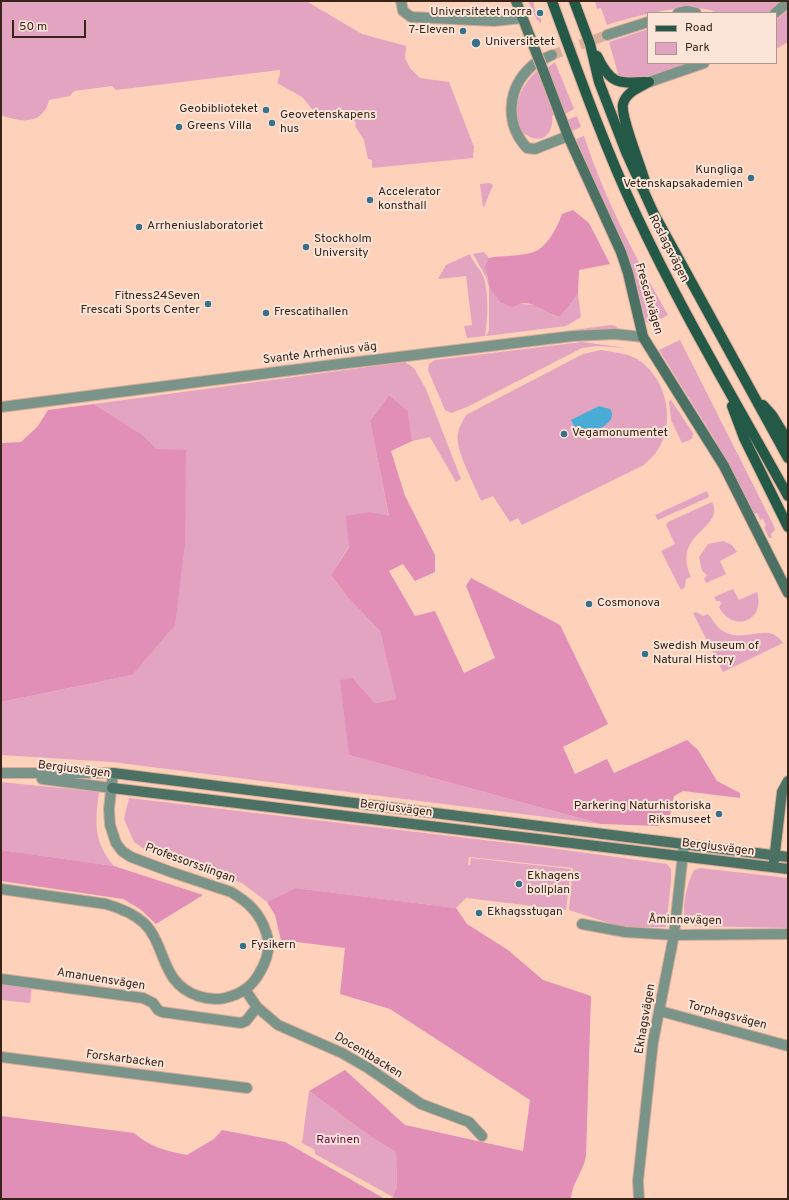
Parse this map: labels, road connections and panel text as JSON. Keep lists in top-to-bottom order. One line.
{"streets":{"main road":["Roslagsvägen"],"street":["Frescativägen","Svante Arrhenius väg","Bergiusvägen","Professorsslingan","Åminnevägen","Amanuensvägen","Torphagsvägen","Ekhagsvägen","Docentbacken","Forskarbacken"]},"crossings":[["Frescativägen","Svante Arrhenius väg"],["Bergiusvägen","Professorsslingan"],["Bergiusvägen","Ekhagsvägen"],["Professorsslingan","Docentbacken"],["Åminnevägen","Ekhagsvägen"],["Amanuensvägen","Docentbacken"],["Torphagsvägen","Ekhagsvägen"]],"parks":["Ravinen"],"places":["Universitetet norra","7-Eleven","Universitetet","Geobiblioteket","Geovetenskapens hus","Greens Villa","Kungliga Vetenskapsakademien","Accelerator konsthall","Arrheniuslaboratoriet","Stockholm University","Fitness24Seven Frescati Sports Center","Frescatihallen","Vegamonumentet","Cosmonova","Swedish Museum of Natural History","Parkering Naturhistoriska Riksmuseet","Ekhagens bollplan","Ekhagsstugan","Fysikern"],"legend":["Road","Park"],"scale_bar":"50 m"}
